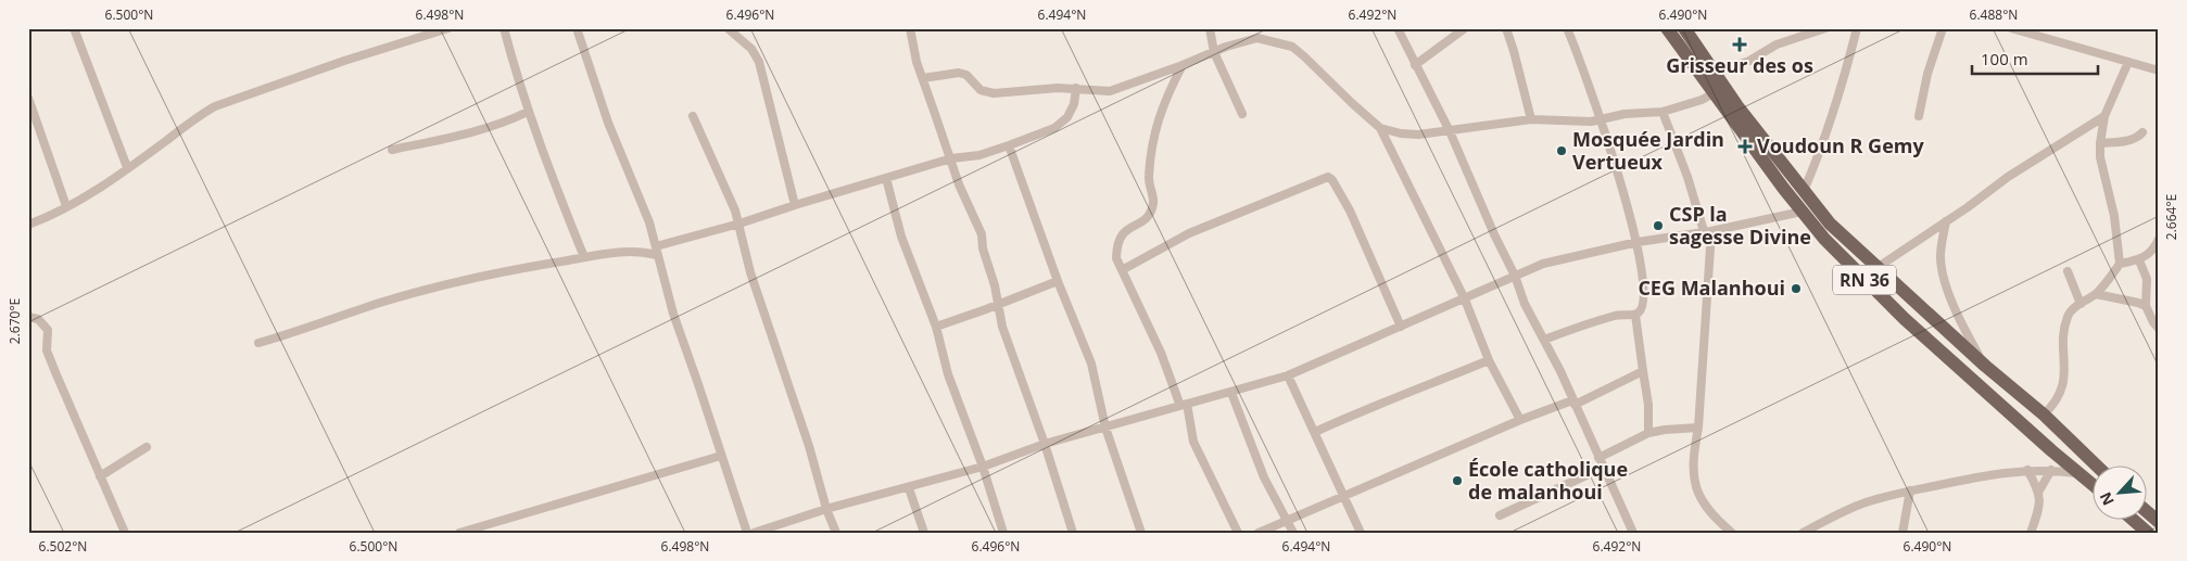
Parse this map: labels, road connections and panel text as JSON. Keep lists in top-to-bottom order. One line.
{"streets":{"main road":["RN 36"]},"places":{"health":["Grisseur des os","Voudoun R Gemy"],"other":["Mosquée Jardin Vertueux","CSP la sagesse Divine","CEG Malanhoui","École catholique de malanhoui"]},"scale_bar":"100 m","north":"bottom left","coordinates":["6.500°N","6.498°N","6.496°N","6.494°N","6.492°N","6.490°N","6.488°N","2.664°E","2.670°E","6.502°N"]}
